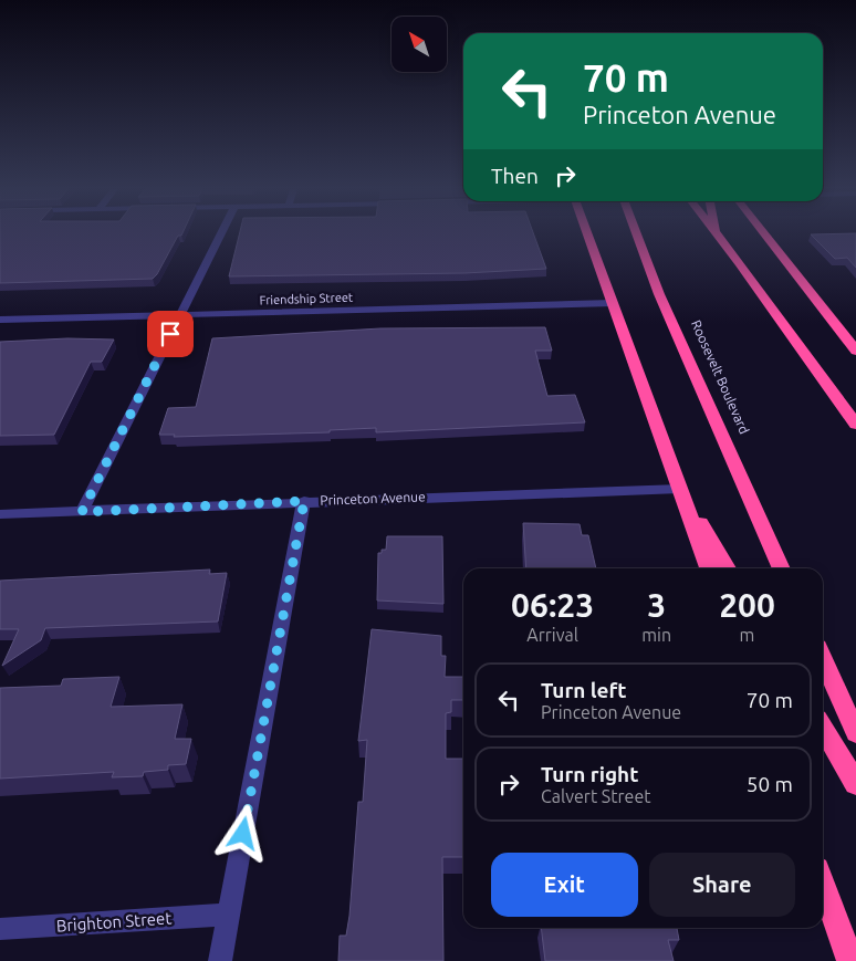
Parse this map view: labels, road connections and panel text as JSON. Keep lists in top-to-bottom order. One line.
{"streets":{"highway":["Roosevelt Boulevard"],"street":["Friendship Street","Princeton Avenue","Brighton Street"]},"north":"top left","page":{"turn":["70 m","Princeton Avenue"],"then":"Then","eta":["06:23","Arrival","3","min","200","m"],"list":[{"name":"Turn left","note":"Princeton Avenue","value":"70 m"},{"name":"Turn right","note":"Calvert Street","value":"50 m"}],"buttons":["Exit","Share"]}}
